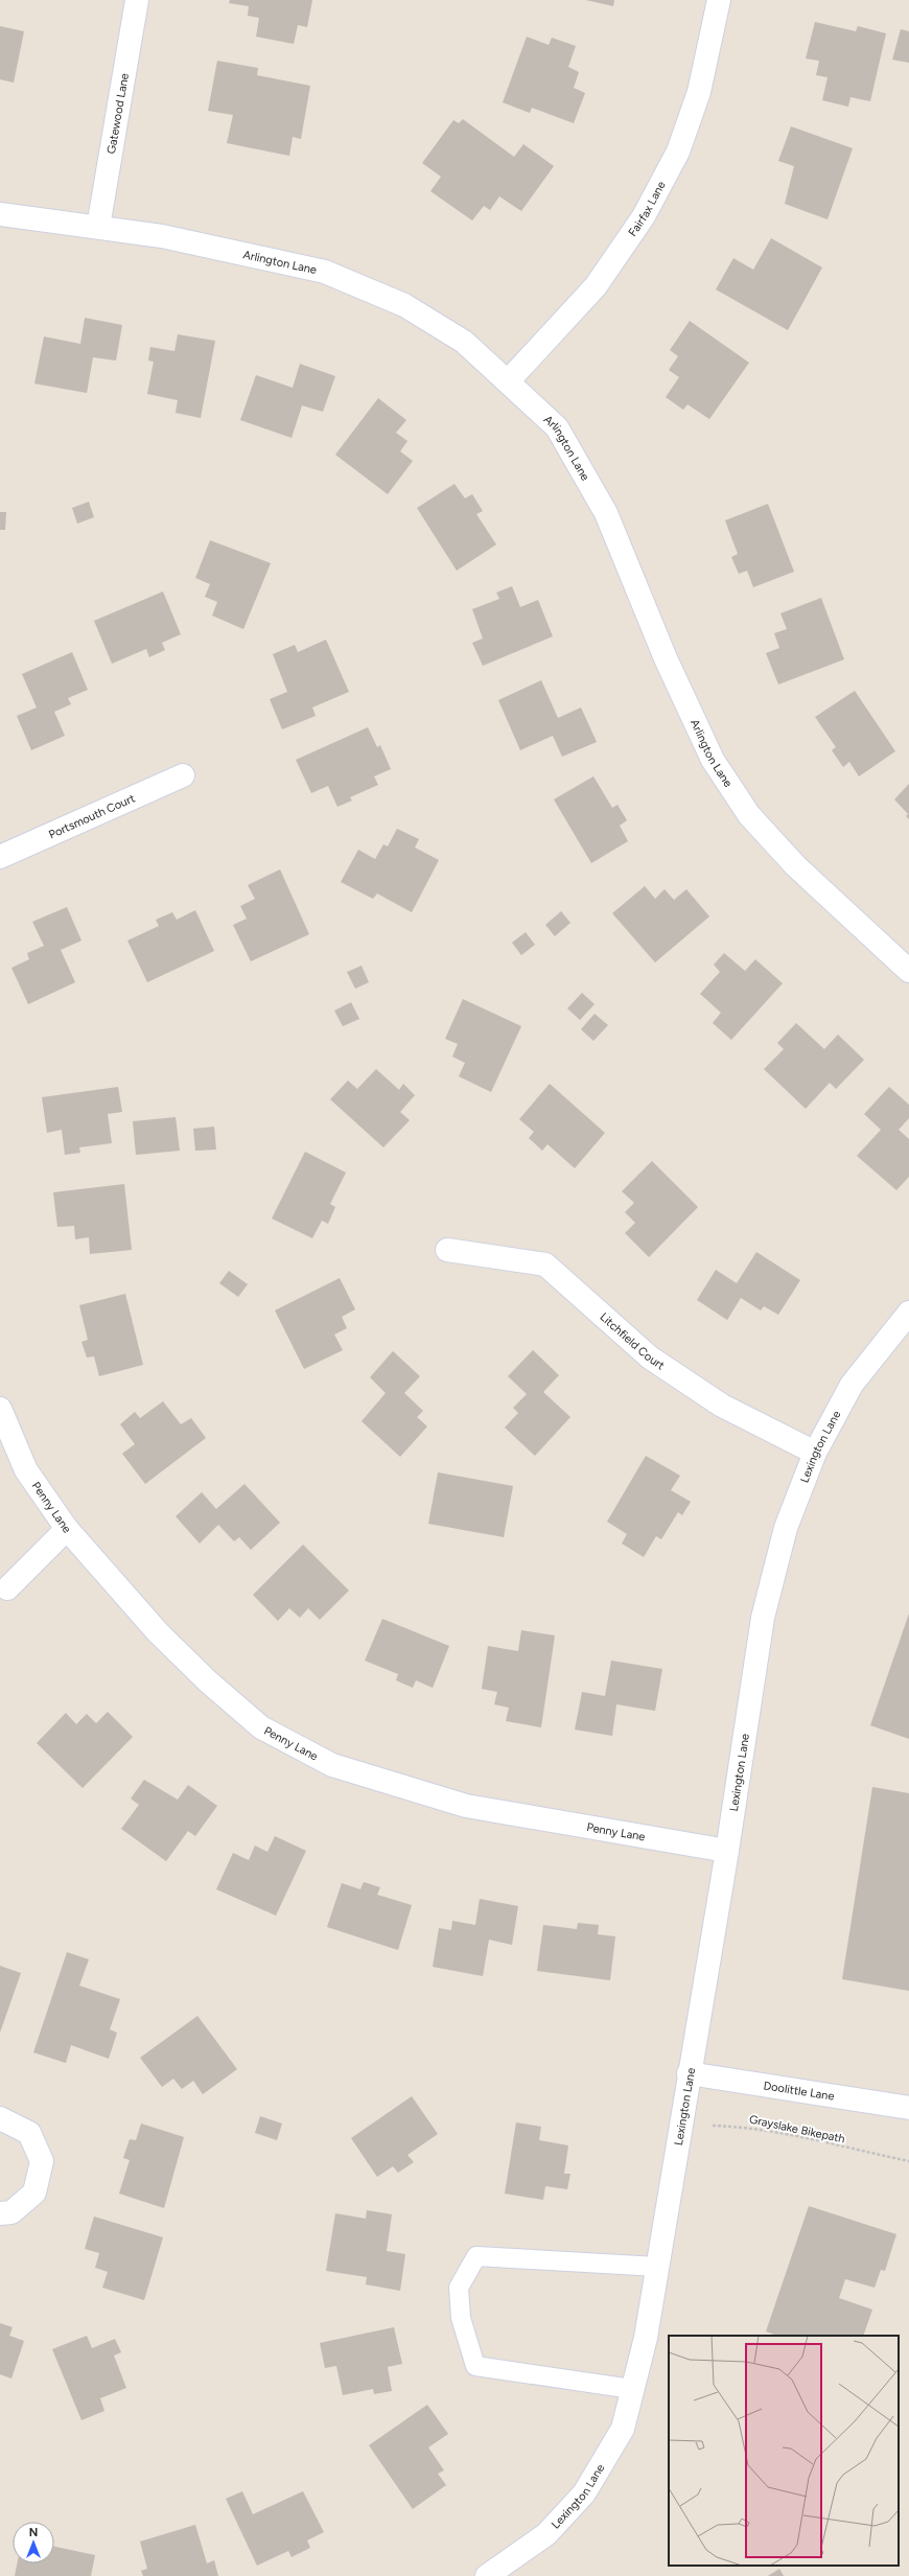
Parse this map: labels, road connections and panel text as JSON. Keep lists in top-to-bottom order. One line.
{"streets":{"street":["Gatewood Lane","Fairfax Lane","Arlington Lane","Portsmouth Court","Litchfield Court","Lexington Lane","Penny Lane","Doolittle Lane"],"path":["Grayslake Bikepath"]},"crossings":[["Gatewood Lane","Arlington Lane"],["Fairfax Lane","Arlington Lane"],["Litchfield Court","Lexington Lane"],["Lexington Lane","Penny Lane"],["Lexington Lane","Doolittle Lane"],["Lexington Lane","Grayslake Bikepath"]],"north":"top"}
